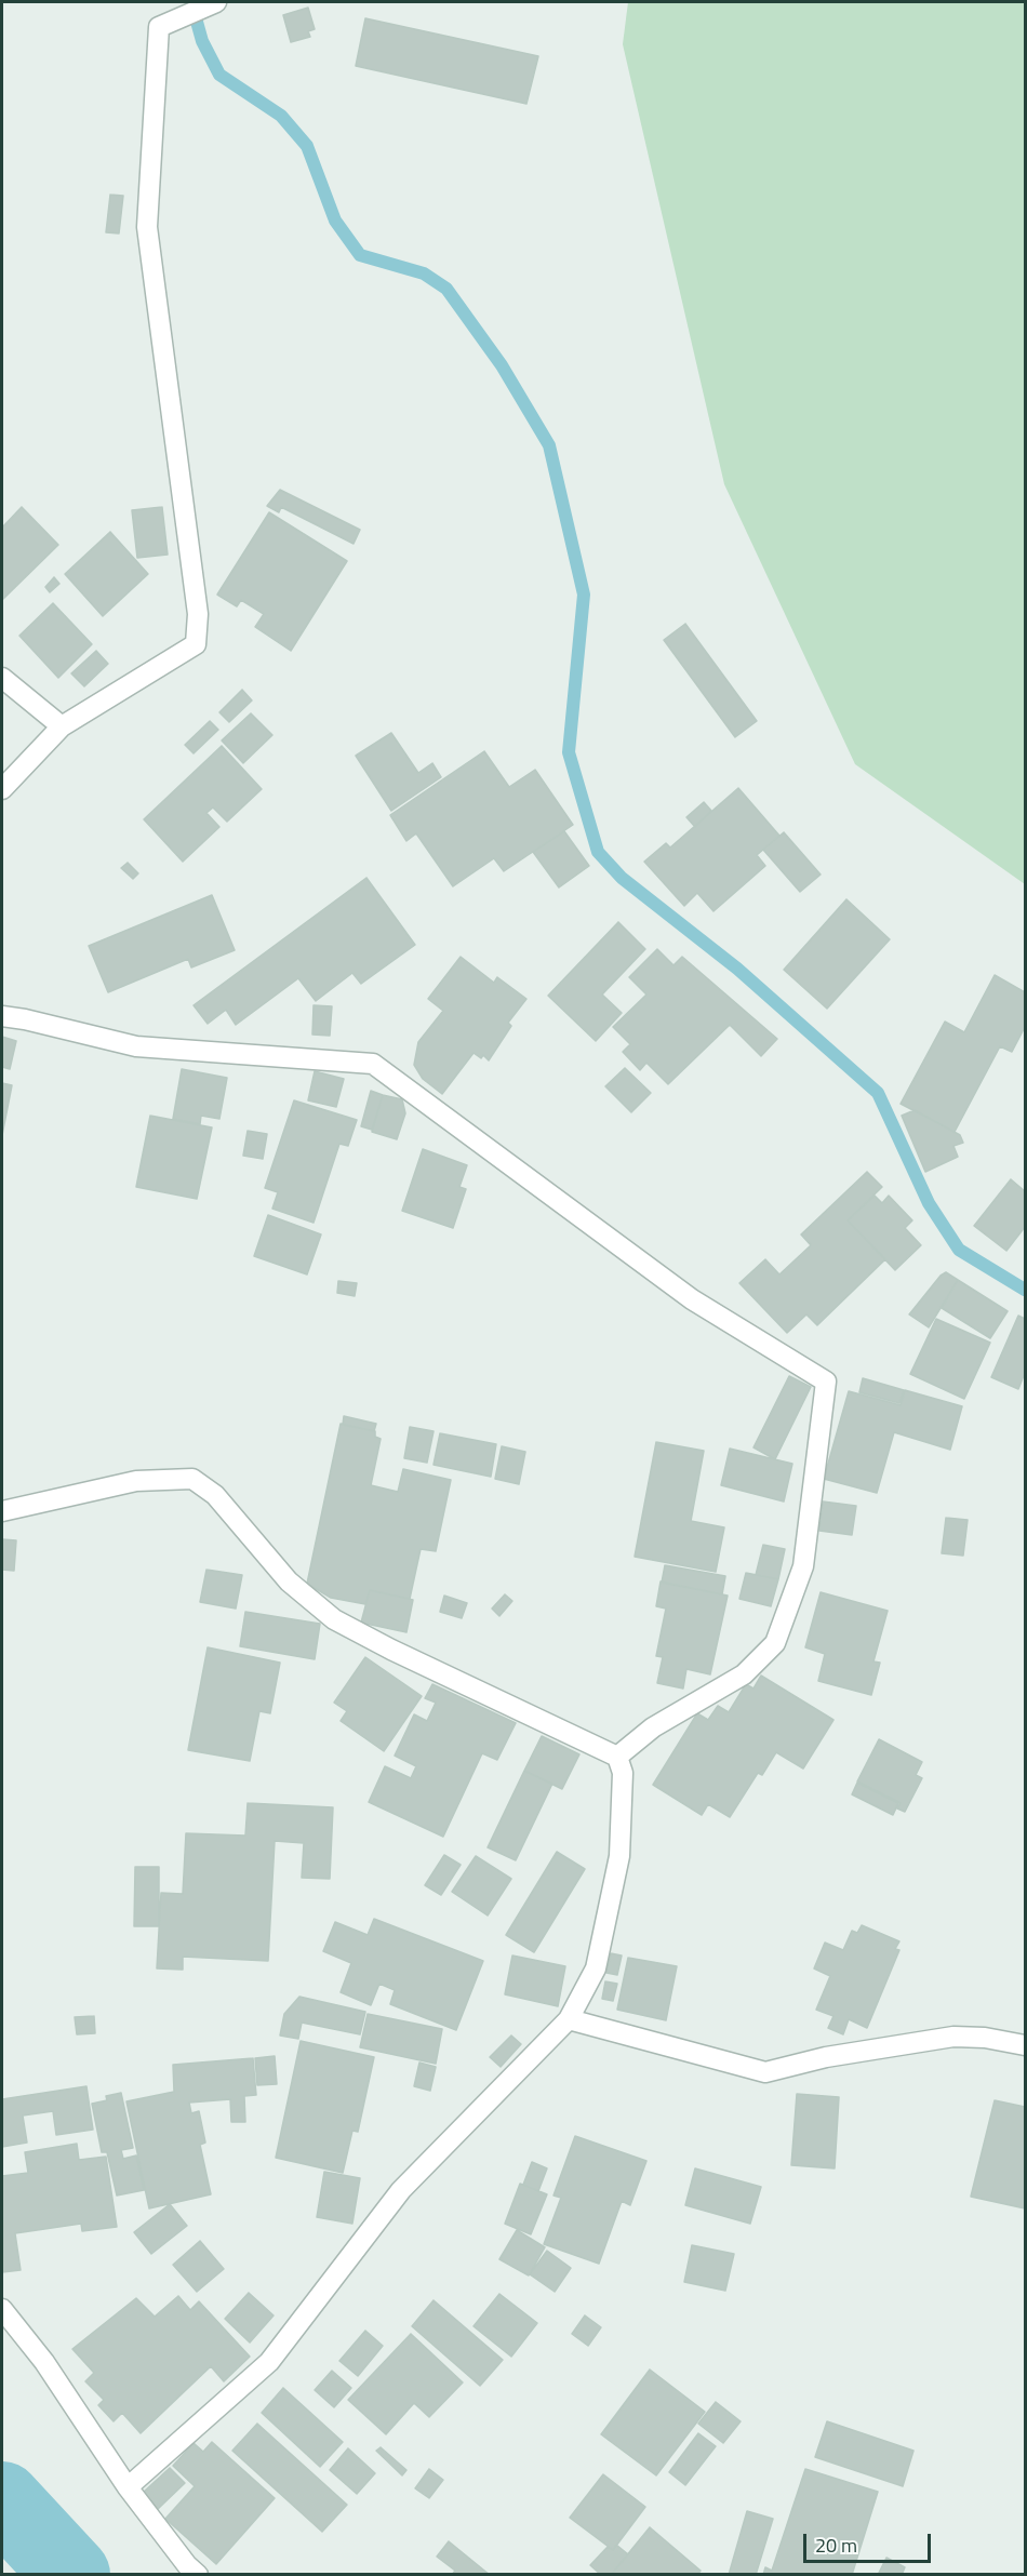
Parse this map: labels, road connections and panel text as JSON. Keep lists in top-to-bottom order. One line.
{"scale_bar":"20 m"}
